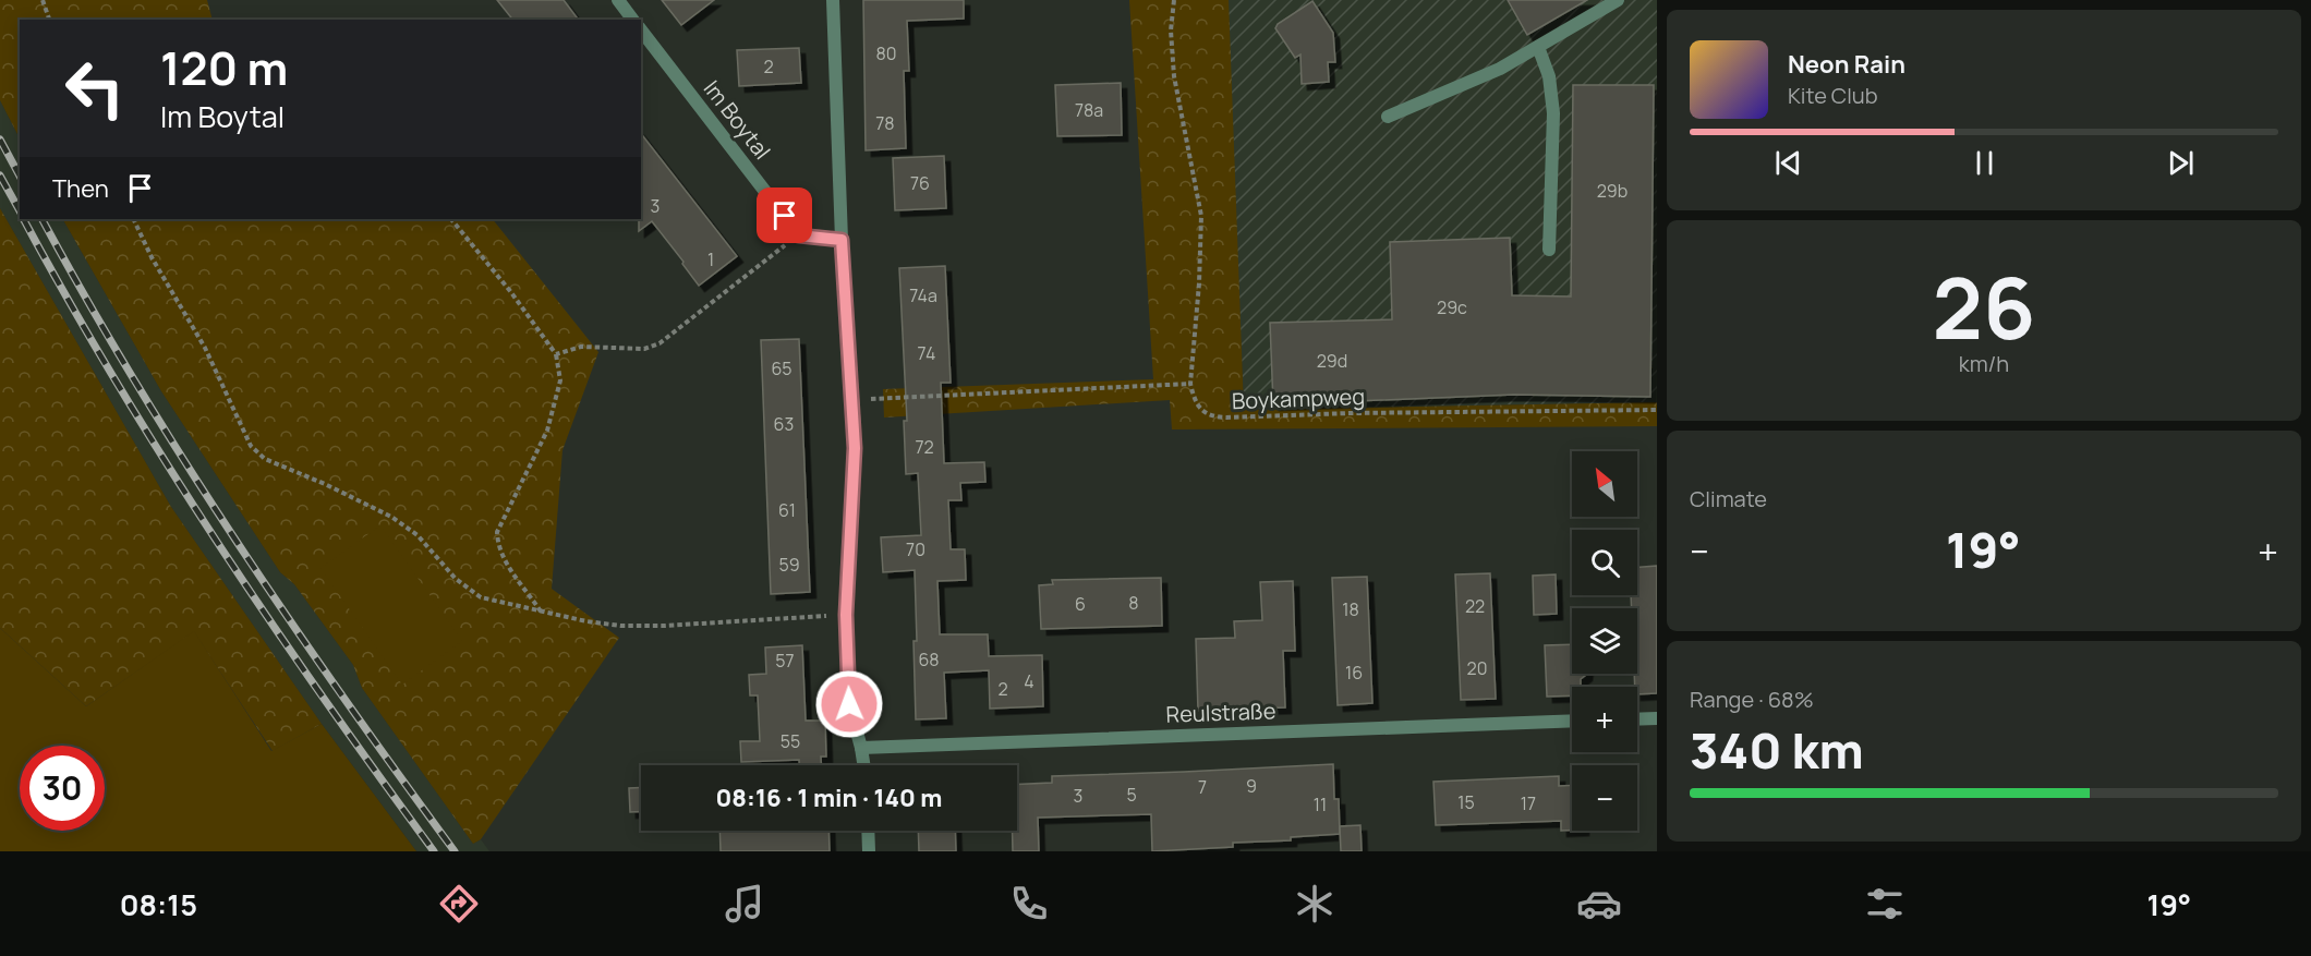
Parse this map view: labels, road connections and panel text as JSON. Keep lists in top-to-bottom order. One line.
{"streets":{"street":["Im Boytal","Reulstraße"],"path":["Boykampweg"]},"house_numbers":["80","2","78a","78","76","29b","3","1","74a","29c","74","29d","65","63","72","61","70","59","8","6","22","18","68","57","20","16","4","2","55","9","7","5","3","15","17","11"],"north":"top left","page":{"turn":["120 m","Im Boytal"],"song":["Neon Rain","Kite Club"],"then":"Then","tile":[["26","km/h"],"Climate",["Range · 68%","340 km"]],"map_buttons":["+","−"],"heat":["−","19°","+"],"limit":"30","trip":"08:16 · 1 min · 140 m","tabs":["08:15","19°"]}}
